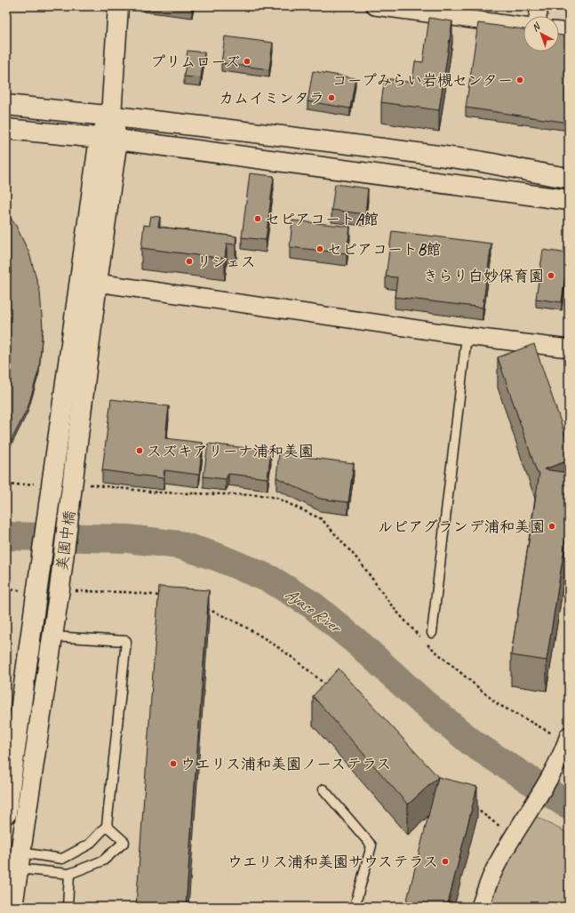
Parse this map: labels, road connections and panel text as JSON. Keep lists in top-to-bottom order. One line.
{"streets":{"street":["美園中橋"]},"water":["Ayase River"],"places":["プリムローズ","コープみらい岩槻センター","カムイミンタラ","セピアコートA館","セピアコートB館","リシェス","きらり白妙保育園","スズキアリーナ浦和美園","ルピアグランデ浦和美園","ウエリス浦和美園ノーステラス","ウエリス浦和美園サウステラス"],"north":"top left"}
